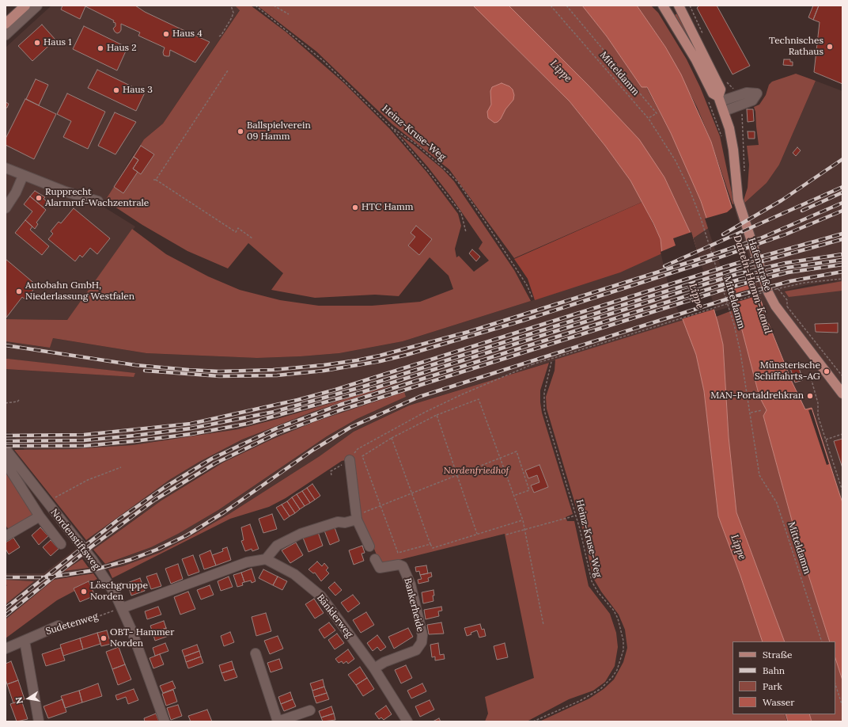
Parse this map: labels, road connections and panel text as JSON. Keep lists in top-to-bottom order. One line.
{"streets":{"main road":["Hafenstraße"],"street":["Nordenstiftsweg","Bankerheide","Bänklerweg","Sudetenweg"],"path":["Mitteldamm","Heinz-Kruse-Weg"]},"crossings":[["Nordenstiftsweg","Sudetenweg"],["Bankerheide","Bänklerweg"]],"water":["Lippe","Datteln-Hamm-Kanal"],"parks":["Nordenfriedhof"],"places":["Haus 4","Haus 1","Technisches Rathaus","Haus 2","Haus 3","Ballspielverein 09 Hamm","Rupprecht Alarmruf-Wachzentrale","HTC Hamm","Autobahn GmbH, Niederlassung Westfalen","Münsterische Schiffahrts-AG","MAN-Portaldrehkran","Löschgruppe Norden","OBT- Hammer Norden"],"legend":["Straße","Bahn","Park","Wasser"],"north":"left"}
